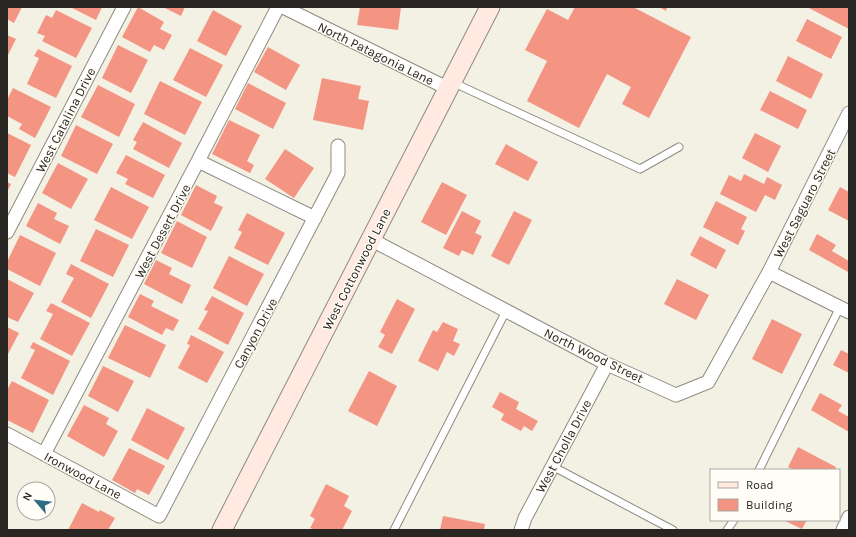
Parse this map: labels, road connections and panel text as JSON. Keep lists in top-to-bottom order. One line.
{"streets":{"main road":["West Cottonwood Lane"],"street":["North Patagonia Lane","West Catalina Drive","West Saguaro Street","West Desert Drive","Canyon Drive","North Wood Street","West Cholla Drive","Ironwood Lane"]},"crossings":[["North Patagonia Lane","West Cottonwood Lane"],["West Saguaro Street","North Wood Street"],["West Desert Drive","Ironwood Lane"],["West Cottonwood Lane","North Wood Street"],["Canyon Drive","Ironwood Lane"],["North Wood Street","West Cholla Drive"]],"legend":["Road","Building"],"north":"top left"}
